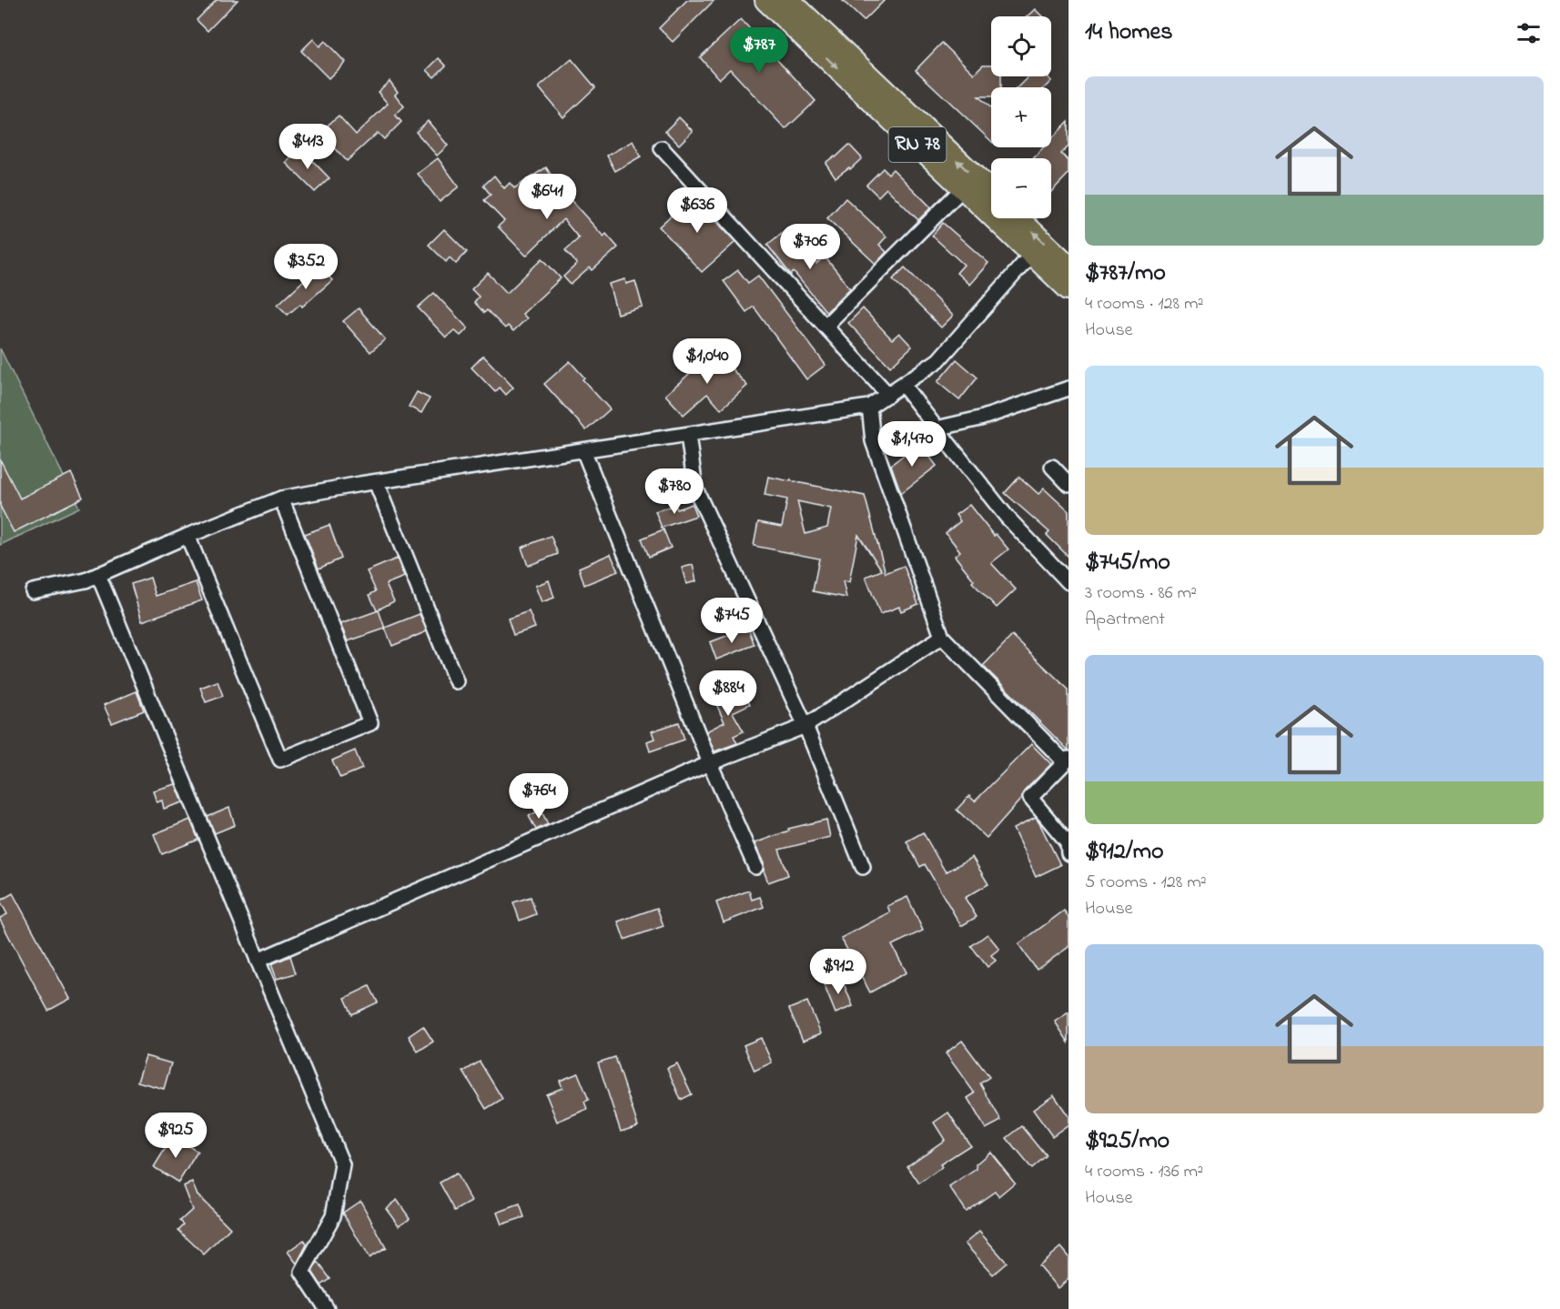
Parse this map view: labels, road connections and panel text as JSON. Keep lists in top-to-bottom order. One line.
{"streets":{"main road":["RN 78"]},"page":{"heading":"14 homes","map_buttons":["+","−"],"price":["$787","$413","$641","$636","$706","$352","$1,040","$1,470","$780","$745","$884","$764","$912","$925"],"list":[{"name":"$787/mo","note":"4 rooms · 128 m² · House"},{"name":"$745/mo","note":"3 rooms · 86 m² · Apartment"},{"name":"$912/mo","note":"5 rooms · 128 m² · House"},{"name":"$925/mo","note":"4 rooms · 136 m² · House"}]}}
